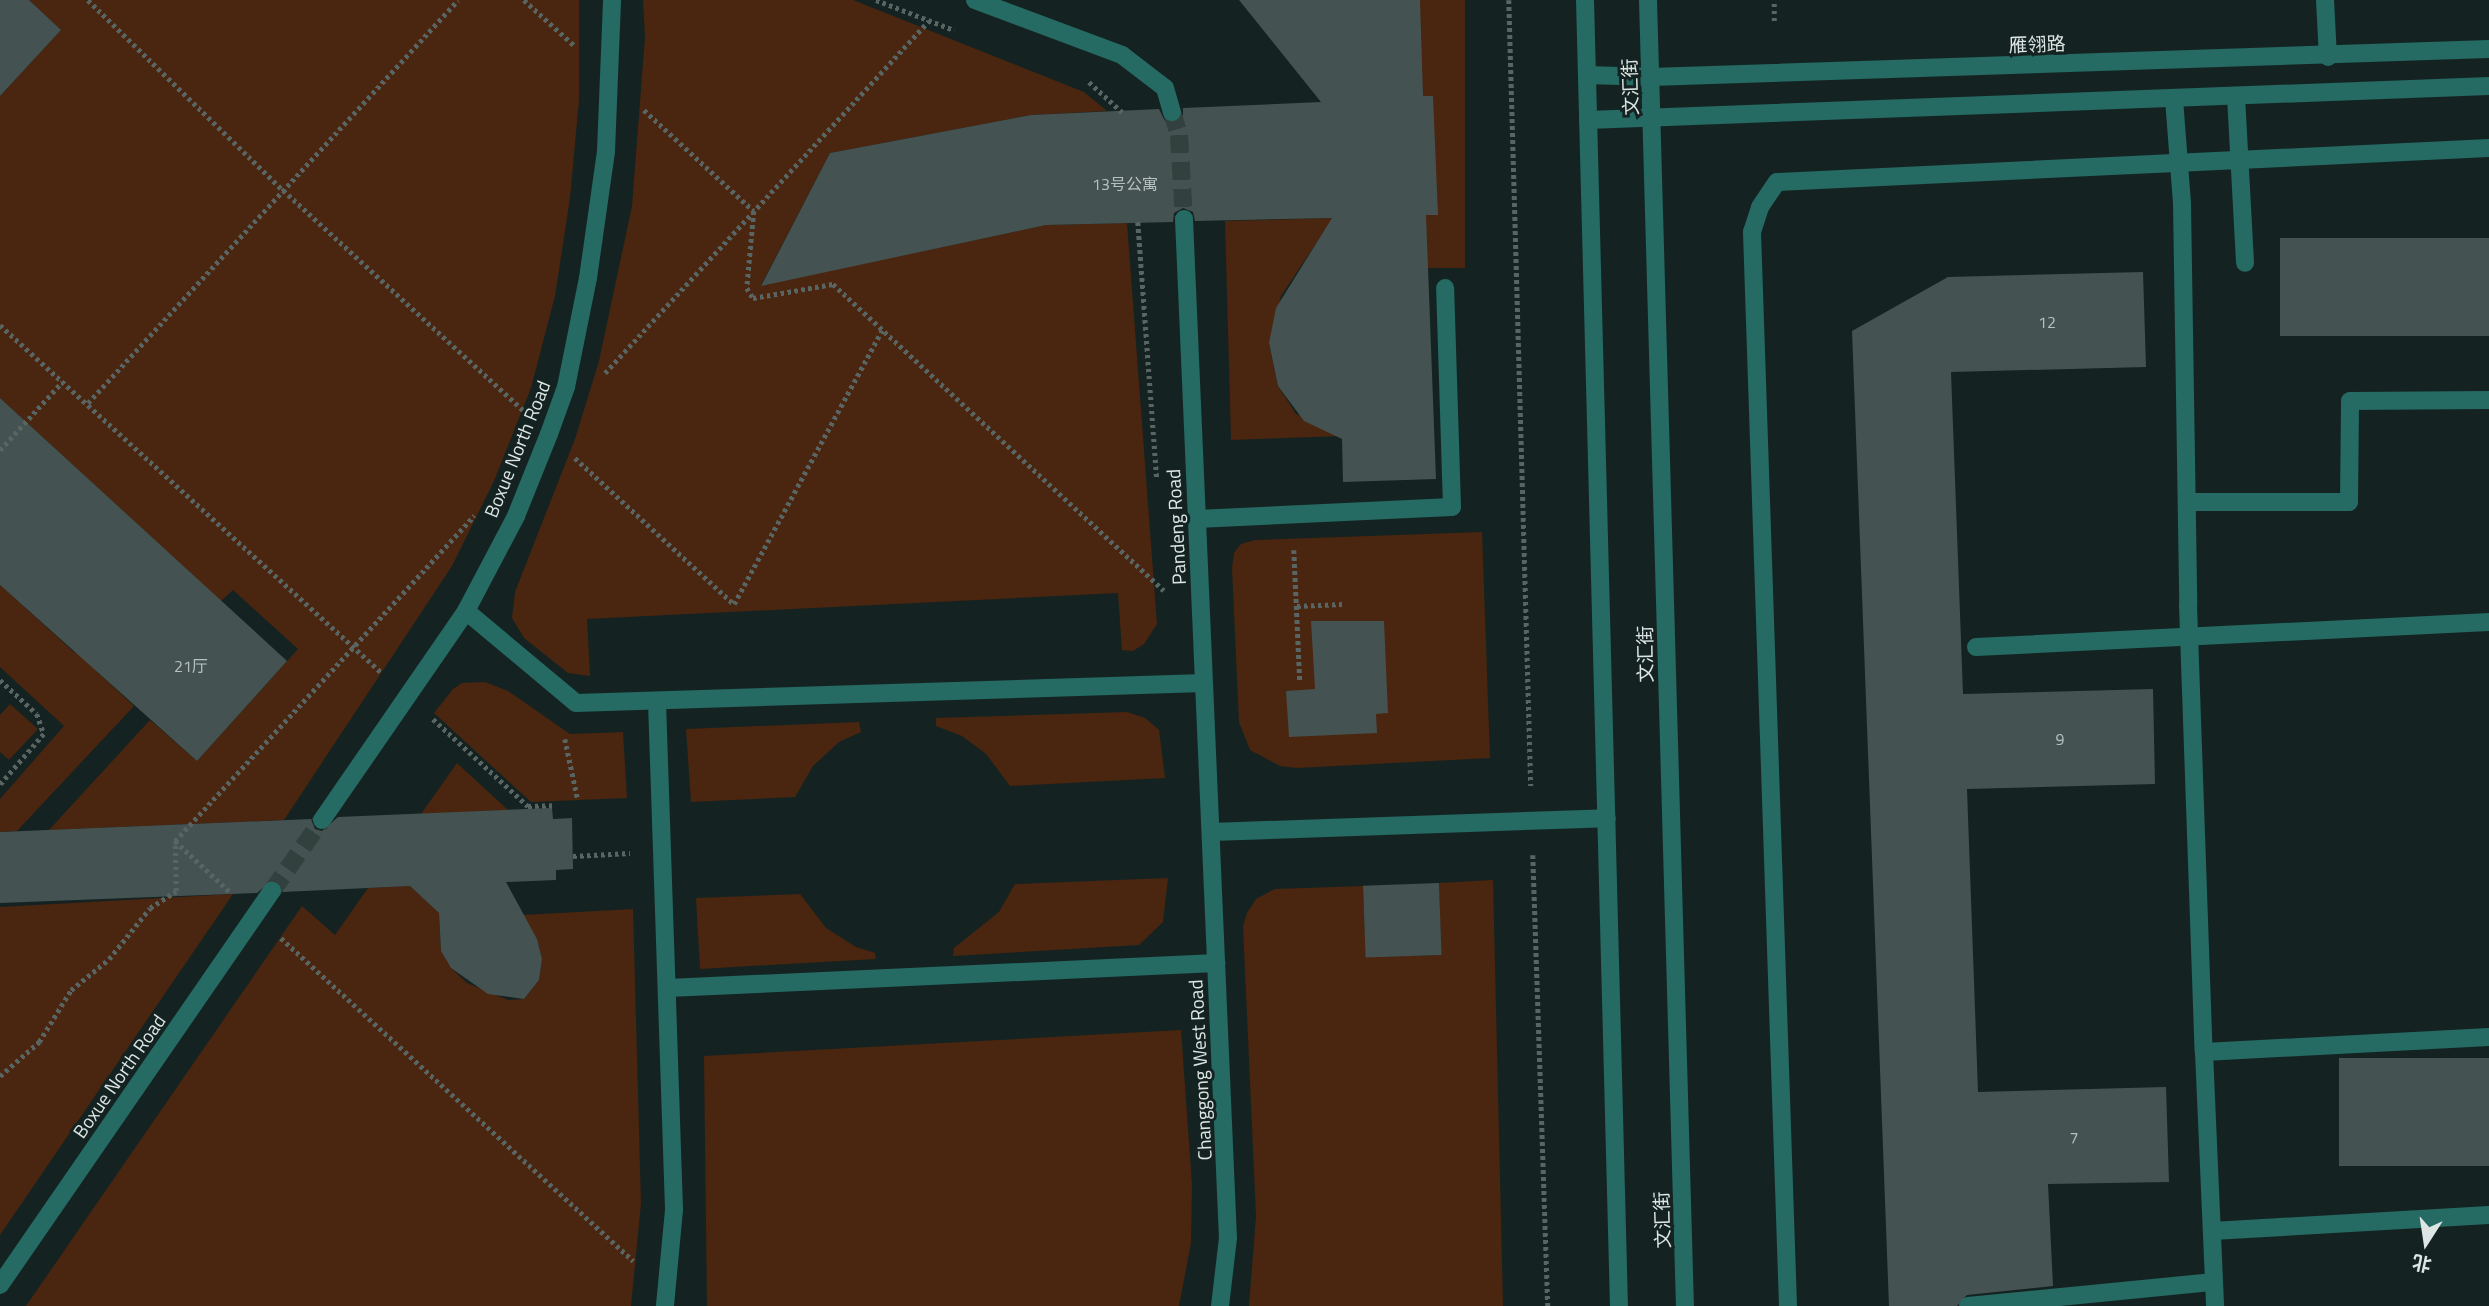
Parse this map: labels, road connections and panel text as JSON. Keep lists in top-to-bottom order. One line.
{"streets":{"street":["雁翎路","文汇街","Boxue North Road","Pandeng Road","Changgong West Road"]},"crossings":[["雁翎路","文汇街"],["Pandeng Road","Changgong West Road"]],"house_numbers":["13号公寓","12","21厅","9","7"],"north":"bottom"}
